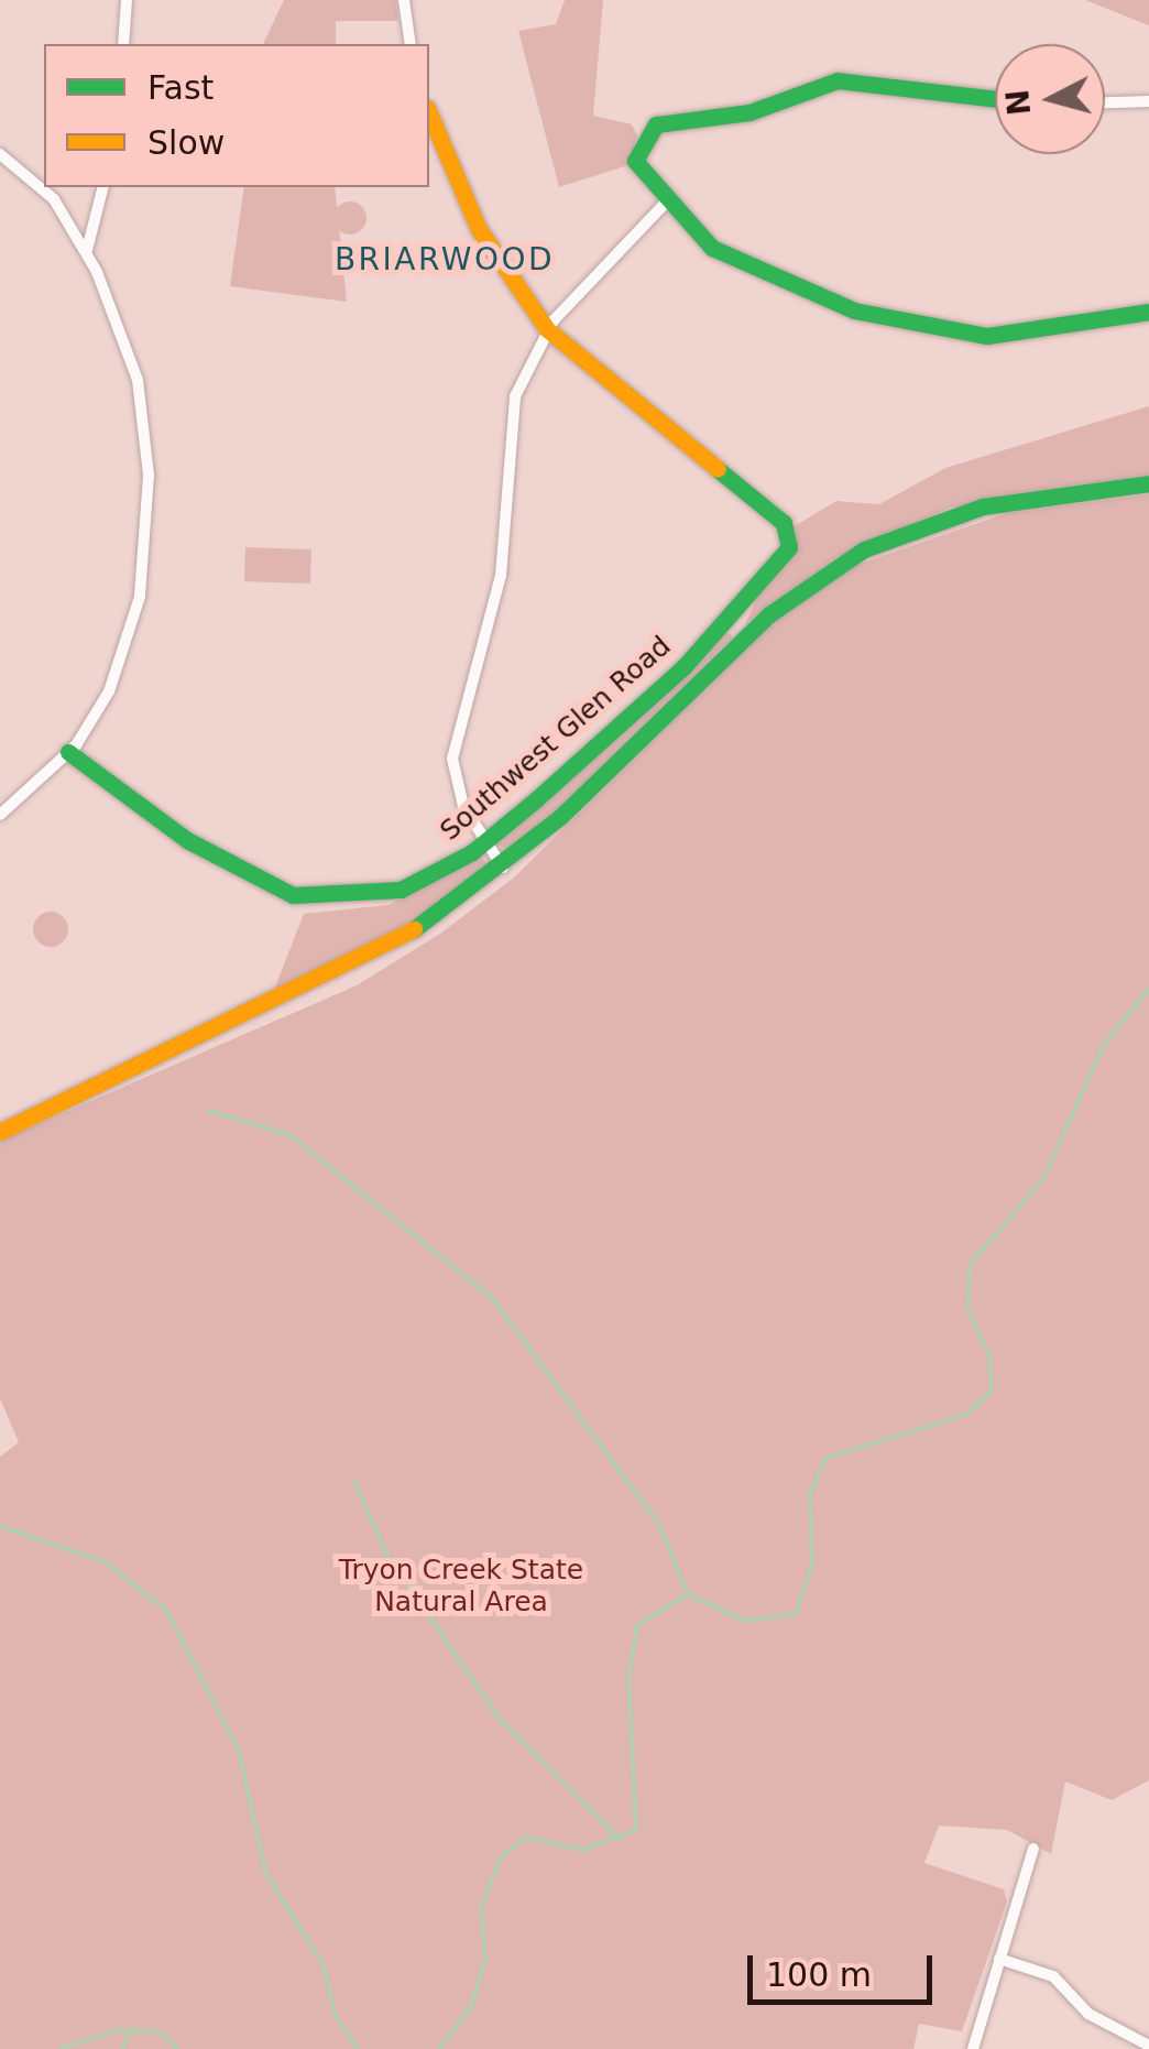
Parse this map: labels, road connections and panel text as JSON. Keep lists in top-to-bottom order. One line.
{"streets":{"street":["Southwest Glen Road"]},"districts":["BRIARWOOD"],"parks":["Tryon Creek State Natural Area"],"legend":["Fast","Slow"],"scale_bar":"100 m","north":"left"}
